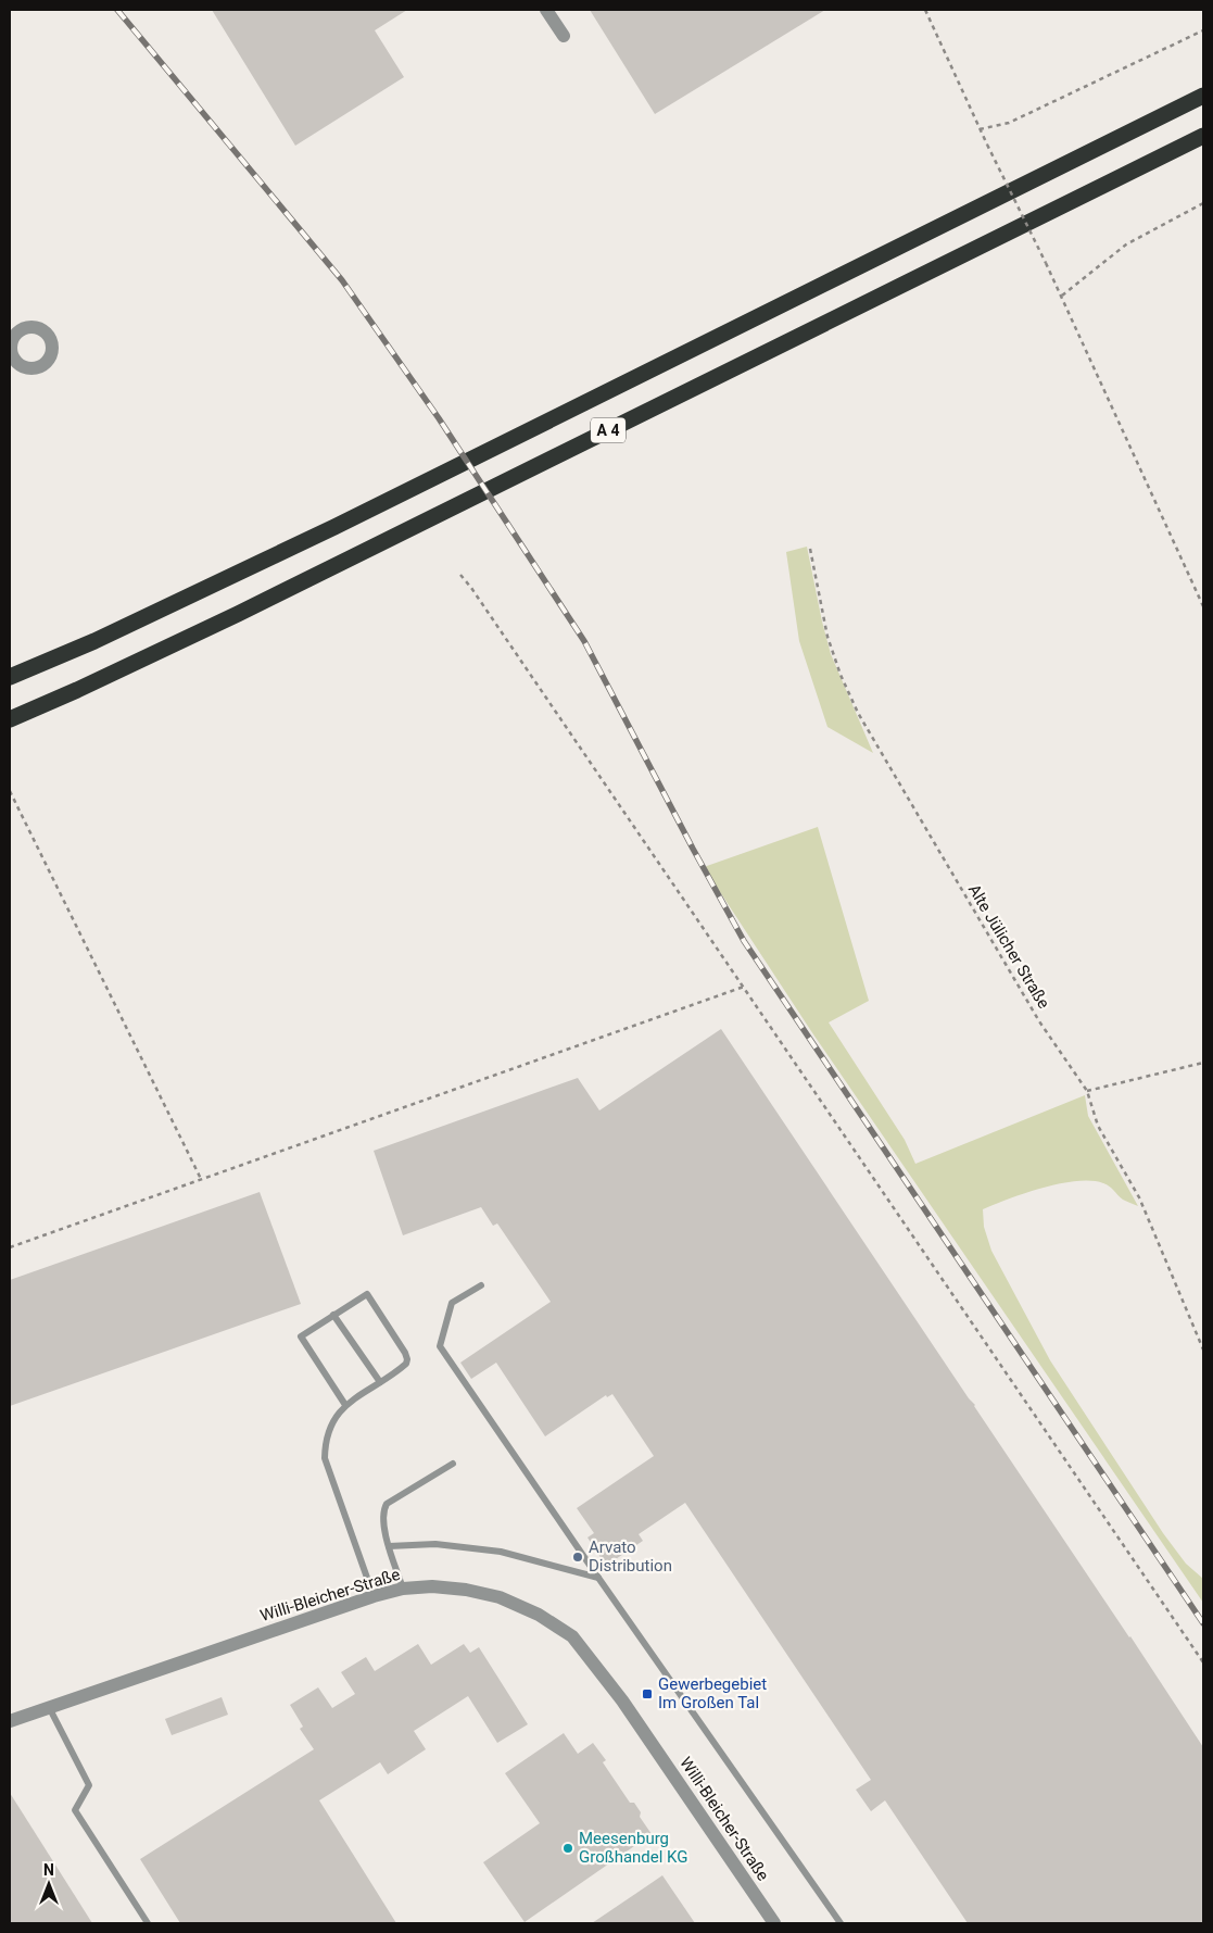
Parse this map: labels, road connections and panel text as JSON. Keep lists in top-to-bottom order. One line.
{"streets":{"highway":["A 4"],"street":["Willi-Bleicher-Straße"],"path":["Alte Jülicher Straße"]},"places":{"other":["Arvato Distribution","Meesenburg Großhandel KG"],"transit":["Gewerbegebiet Im Großen Tal"]},"north":"top"}
